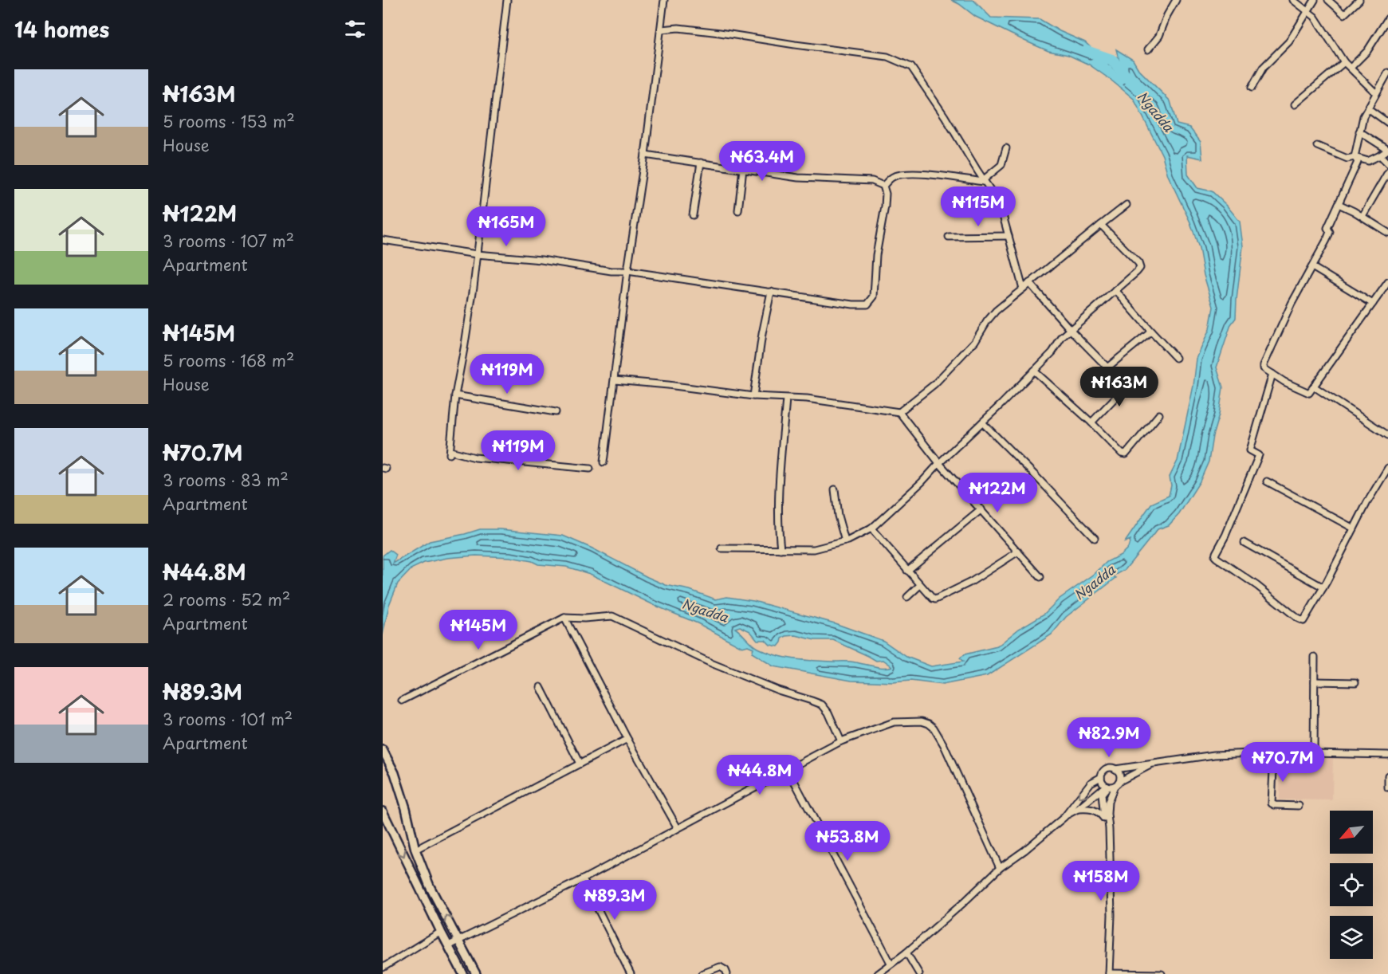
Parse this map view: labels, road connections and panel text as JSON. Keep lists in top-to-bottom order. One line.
{"water":["Ngadda"],"north":"bottom left","page":{"heading":"14 homes","list":[{"name":"₦163M","note":"5 rooms · 153 m² · House"},{"name":"₦122M","note":"3 rooms · 107 m² · Apartment"},{"name":"₦145M","note":"5 rooms · 168 m² · House"},{"name":"₦70.7M","note":"3 rooms · 83 m² · Apartment"},{"name":"₦44.8M","note":"2 rooms · 52 m² · Apartment"},{"name":"₦89.3M","note":"3 rooms · 101 m² · Apartment"}],"price":["₦63.4M","₦115M","₦165M","₦119M","₦163M","₦119M","₦122M","₦145M","₦82.9M","₦70.7M","₦44.8M","₦53.8M","₦158M","₦89.3M"]}}
